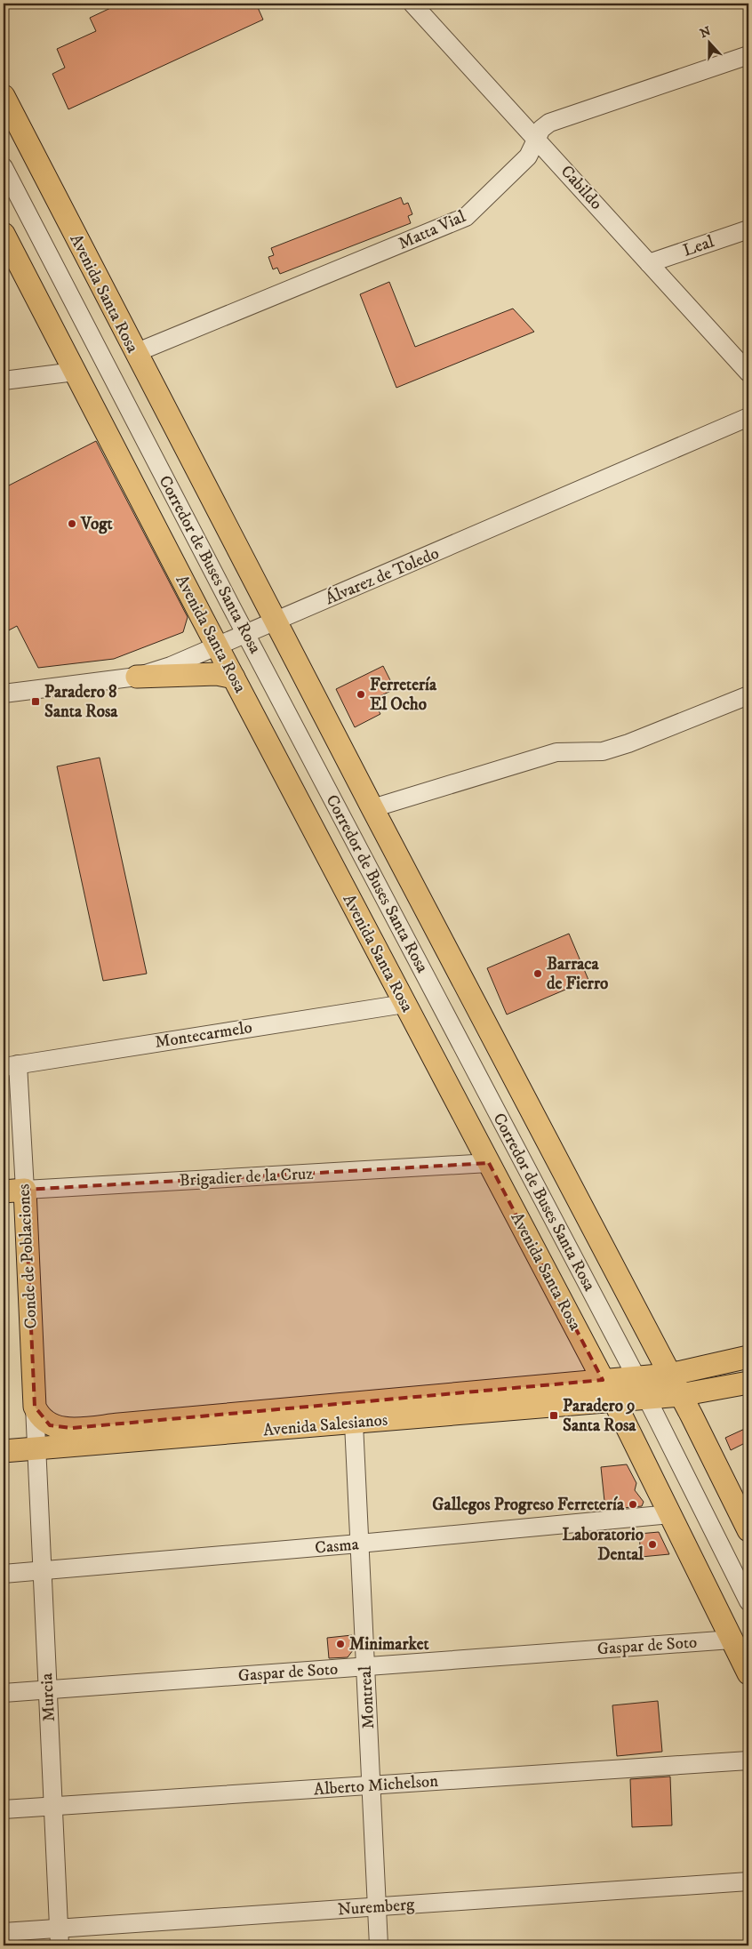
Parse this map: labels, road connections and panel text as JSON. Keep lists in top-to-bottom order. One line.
{"streets":{"main road":["Avenida Santa Rosa","Brigadier de la Cruz","Conde de Poblaciones","Avenida Salesianos"],"street":["Cabildo","Matta Vial","Leal","Corredor de Buses Santa Rosa","Álvarez de Toledo","Montecarmelo","Casma","Gaspar de Soto","Murcia","Montreal","Alberto Michelson","Nuremberg"]},"crossings":[["Cabildo","Matta Vial"],["Cabildo","Leal"],["Matta Vial","Avenida Santa Rosa"],["Avenida Santa Rosa","Álvarez de Toledo"],["Avenida Santa Rosa","Montecarmelo"],["Avenida Santa Rosa","Brigadier de la Cruz"],["Avenida Santa Rosa","Avenida Salesianos"],["Avenida Santa Rosa","Casma"],["Avenida Santa Rosa","Gaspar de Soto"],["Corredor de Buses Santa Rosa","Álvarez de Toledo"],["Corredor de Buses Santa Rosa","Avenida Salesianos"],["Montecarmelo","Conde de Poblaciones"],["Brigadier de la Cruz","Conde de Poblaciones"],["Conde de Poblaciones","Avenida Salesianos"],["Conde de Poblaciones","Murcia"],["Avenida Salesianos","Murcia"],["Avenida Salesianos","Montreal"],["Casma","Murcia"],["Casma","Montreal"],["Gaspar de Soto","Murcia"],["Gaspar de Soto","Montreal"],["Murcia","Alberto Michelson"],["Murcia","Nuremberg"],["Montreal","Alberto Michelson"],["Montreal","Nuremberg"]],"places":{"other":["Vogt","Ferretería El Ocho","Barraca de Fierro","Gallegos Progreso Ferretería","Laboratorio Dental","Minimarket"],"transit":["Paradero 8 Santa Rosa","Paradero 9 Santa Rosa"]},"north":"top"}
